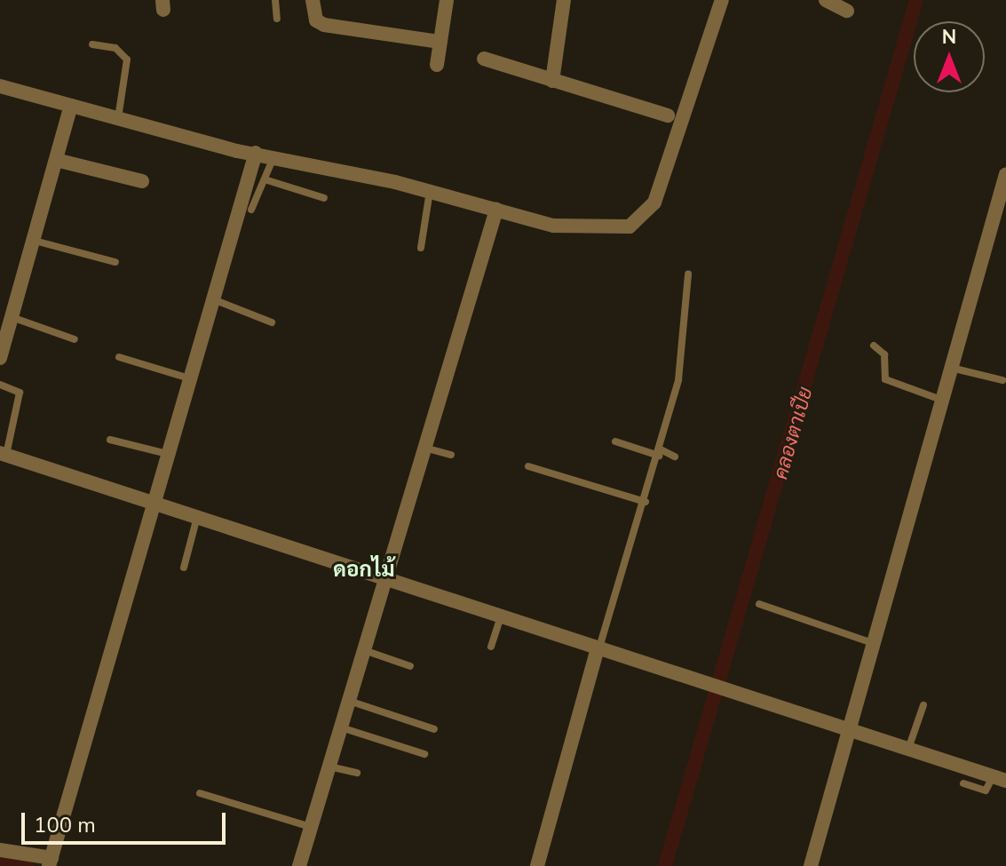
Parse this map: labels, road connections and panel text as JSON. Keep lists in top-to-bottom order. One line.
{"districts":["ดอกไม้"],"water":["คลองตาเปีย"],"scale_bar":"100 m","north":"top"}
